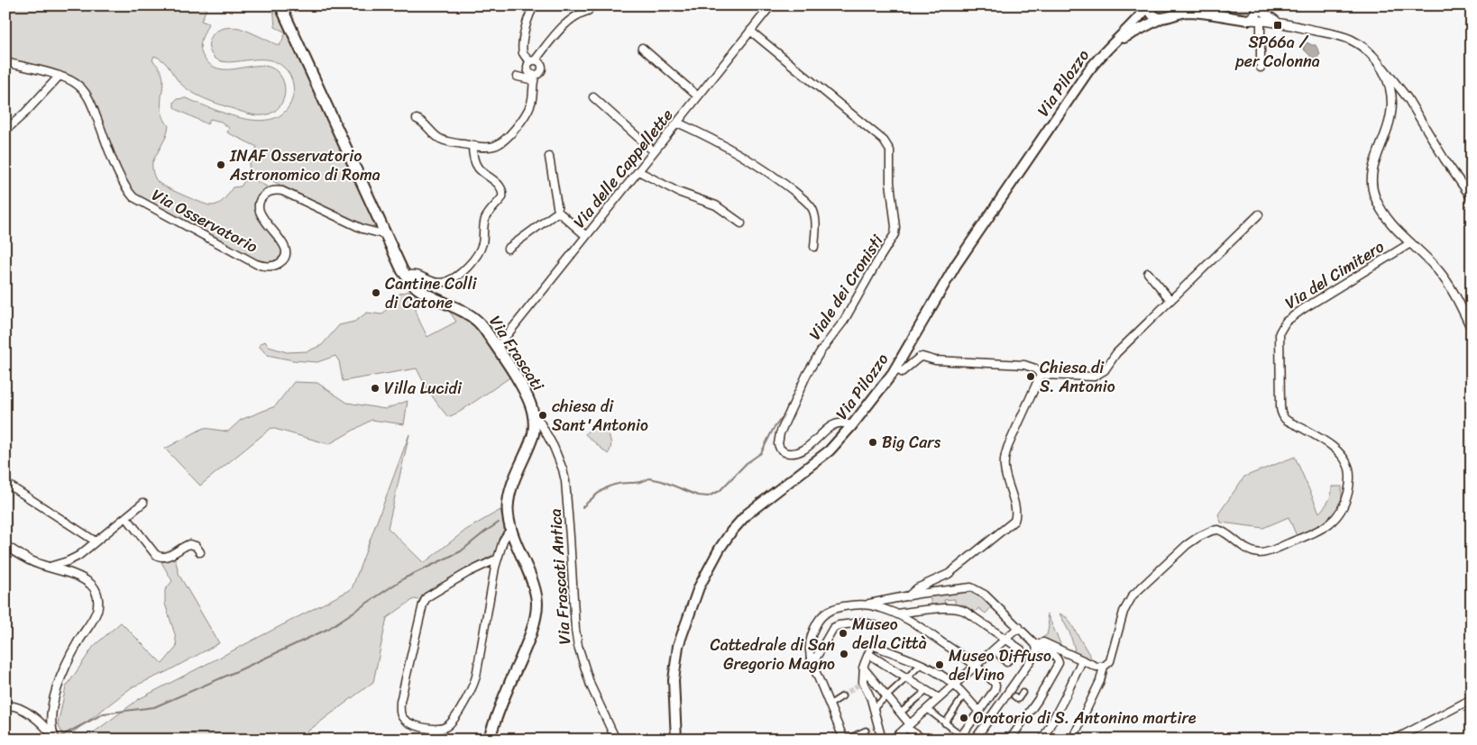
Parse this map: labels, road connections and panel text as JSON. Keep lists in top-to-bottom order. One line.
{"streets":{"main road":["Via Pilozzo","Via Frascati"],"street":["Via delle Cappellette","Via Osservatorio","Via del Cimitero","Viale dei Cronisti","Via Frascati Antica"]},"crossings":[["Via Pilozzo","Viale dei Cronisti"],["Via delle Cappellette","Viale dei Cronisti"],["Via delle Cappellette","Via Frascati"],["Via Osservatorio","Via Frascati"],["Via Frascati","Via Frascati Antica"]],"places":{"transit":["SP66a / per Colonna"],"other":["INAF Osservatorio Astronomico di Roma","Cantine Colli di Catone","Chiesa di S. Antonio","Villa Lucidi","chiesa di Sant'Antonio","Big Cars","Museo della Città","Cattedrale di San Gregorio Magno","Museo Diffuso del Vino","Oratorio di S. Antonino martire"]}}
